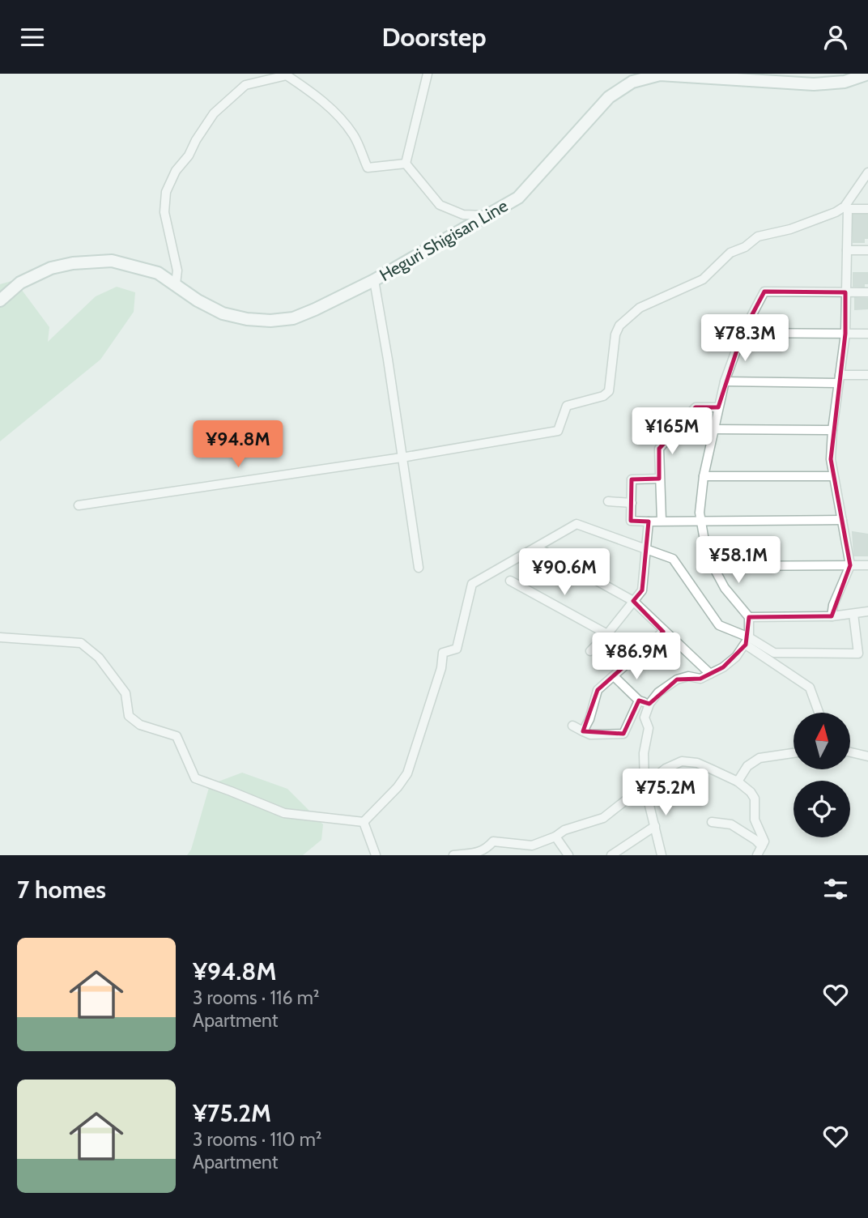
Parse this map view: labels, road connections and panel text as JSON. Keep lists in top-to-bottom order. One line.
{"streets":{"main road":["Heguri Shigisan Line"]},"north":"top","page":{"header":"Doorstep","price":["¥78.3M","¥165M","¥94.8M","¥58.1M","¥90.6M","¥86.9M","¥75.2M"],"heading":"7 homes","list":[{"name":"¥94.8M","note":"3 rooms · 116 m² · Apartment"},{"name":"¥75.2M","note":"3 rooms · 110 m² · Apartment"}]}}
